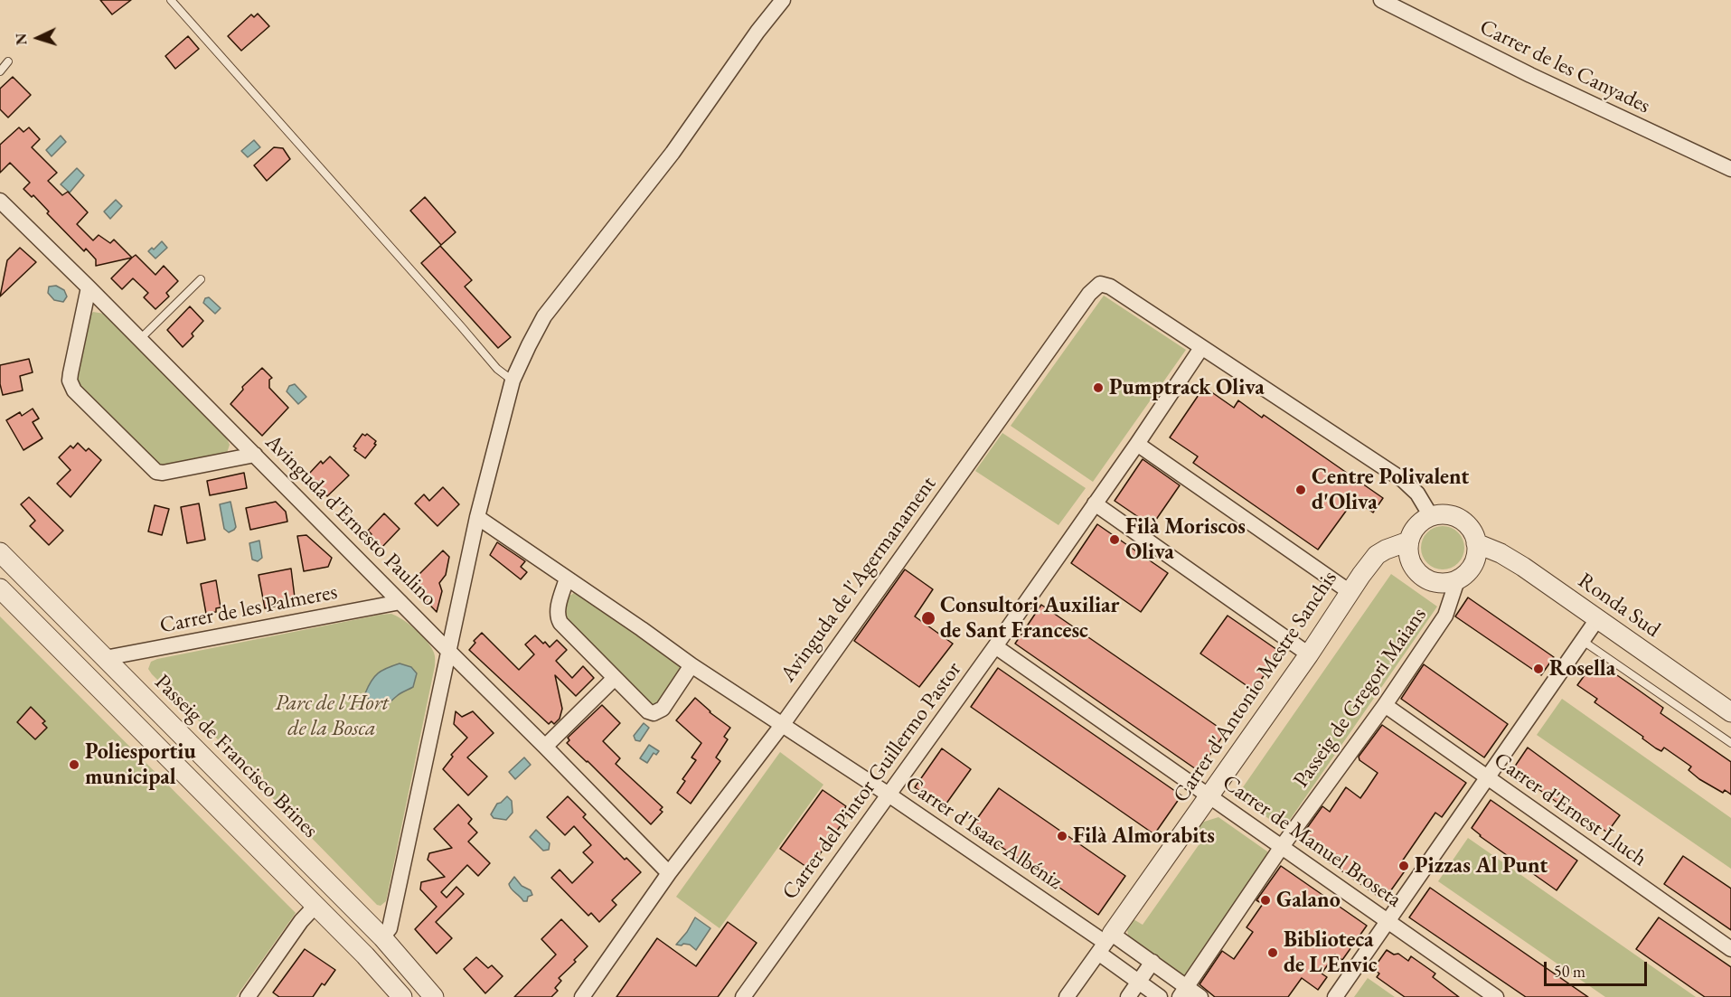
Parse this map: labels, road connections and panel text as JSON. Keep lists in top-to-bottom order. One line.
{"streets":{"street":["Carrer de les Canyades","Avinguda d'Ernesto Paulino","Avinguda de l'Agermanament","Ronda Sud","Carrer de les Palmeres","Carrer d'Antonio Mestre Sanchis","Passeig de Gregori Maians","Passeig de Francisco Brines","Carrer del Pintor Guillermo Pastor","Carrer d'Ernest Lluch","Carrer d'Isaac Albéniz","Carrer de Manuel Broseta"]},"crossings":[["Avinguda d'Ernesto Paulino","Avinguda de l'Agermanament"],["Avinguda d'Ernesto Paulino","Carrer de les Palmeres"],["Avinguda de l'Agermanament","Carrer del Pintor Guillermo Pastor"],["Avinguda de l'Agermanament","Carrer d'Isaac Albéniz"],["Ronda Sud","Carrer d'Antonio Mestre Sanchis"],["Ronda Sud","Passeig de Gregori Maians"],["Carrer de les Palmeres","Passeig de Francisco Brines"],["Carrer d'Antonio Mestre Sanchis","Passeig de Gregori Maians"],["Carrer d'Antonio Mestre Sanchis","Carrer d'Isaac Albéniz"],["Carrer d'Antonio Mestre Sanchis","Carrer de Manuel Broseta"],["Passeig de Gregori Maians","Carrer d'Ernest Lluch"],["Passeig de Gregori Maians","Carrer de Manuel Broseta"],["Carrer del Pintor Guillermo Pastor","Carrer d'Isaac Albéniz"],["Carrer del Pintor Guillermo Pastor","Carrer de Manuel Broseta"]],"parks":["Parc de l'Hort de la Bosca"],"places":["Pumptrack Oliva","Centre Polivalent d'Oliva","Filà Moriscos Oliva","Consultori Auxiliar de Sant Francesc","Rosella","Poliesportiu municipal","Filà Almorabits","Pizzas Al Punt","Galano","Biblioteca de L'Envic"],"scale_bar":"50 m","north":"left"}
